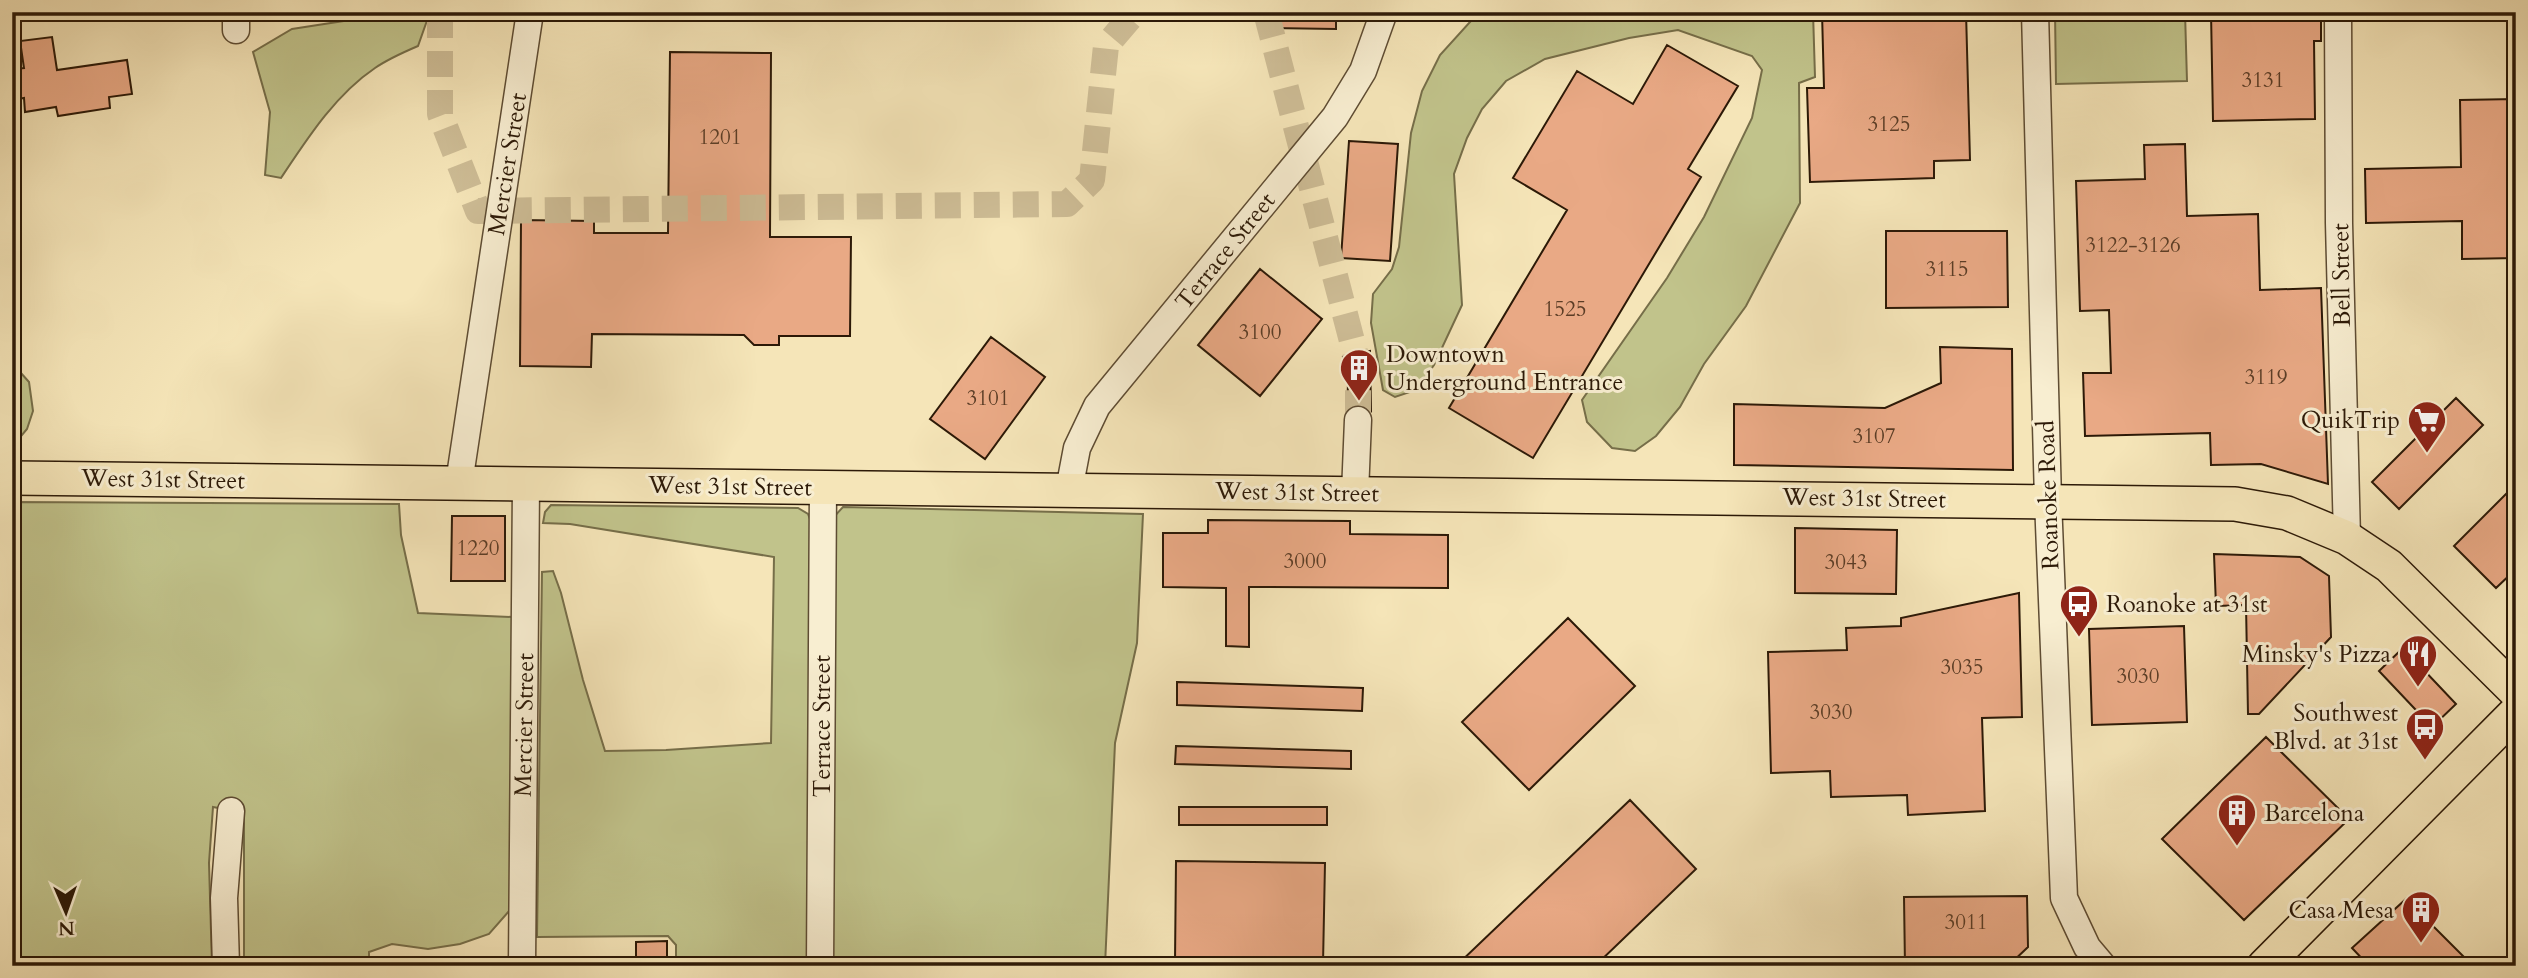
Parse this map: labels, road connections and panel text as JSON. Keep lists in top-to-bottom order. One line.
{"streets":{"main road":["West 31st Street"],"street":["Mercier Street","Terrace Street","Bell Street","Roanoke Road"]},"crossings":[["Mercier Street","West 31st Street"],["Terrace Street","West 31st Street"],["Bell Street","West 31st Street"],["West 31st Street","Roanoke Road"]],"places":{"building":["Downtown Underground Entrance","Barcelona","Casa Mesa"],"supermarket":["QuikTrip"],"bus stop":["Roanoke at 31st","Southwest Blvd. at 31st"],"restaurant":["Minsky's Pizza"]},"house_numbers":["3131","3125","1201","3122-3126","3115","1525","3100","3119","3101","3107","1220","3000","3043","3035","3030","3030","3011"],"north":"bottom"}
